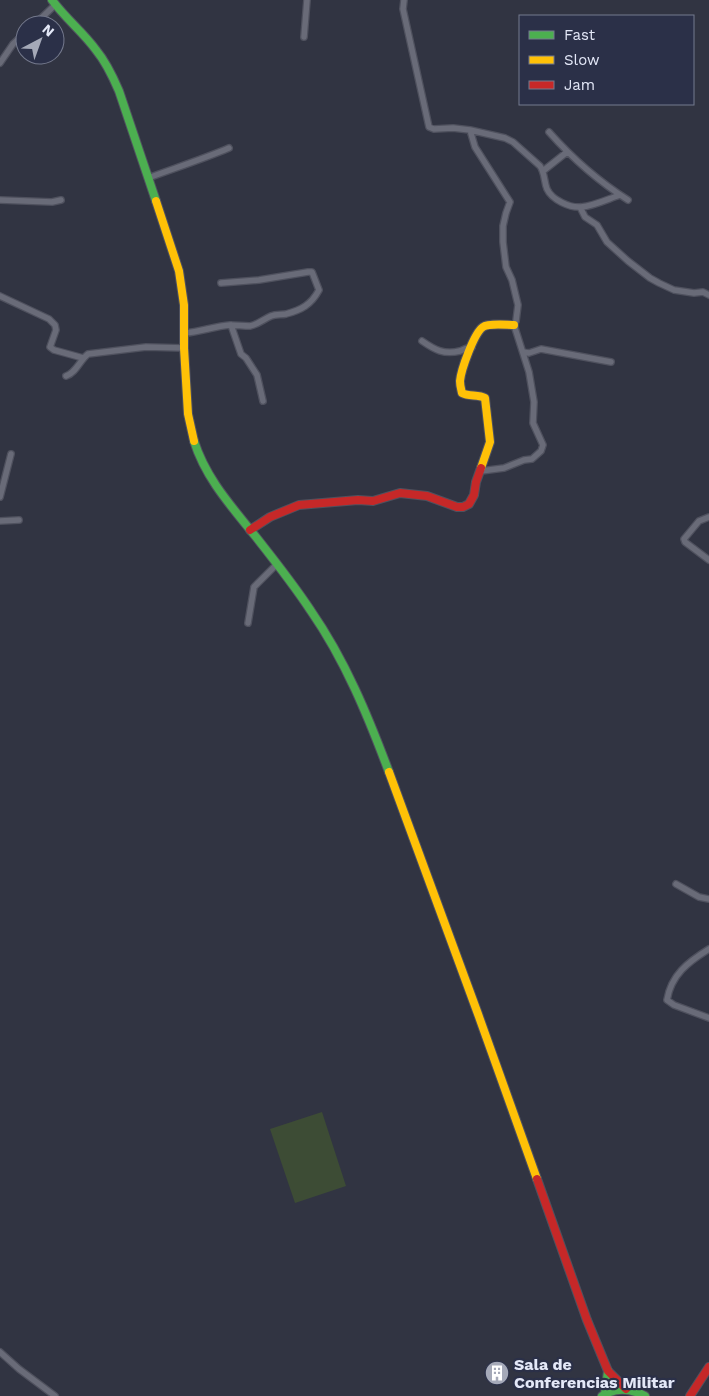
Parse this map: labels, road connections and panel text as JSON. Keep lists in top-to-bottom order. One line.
{"places":{"building":["Sala de Conferencias Militar"]},"legend":["Fast","Slow","Jam"],"north":"top right"}
